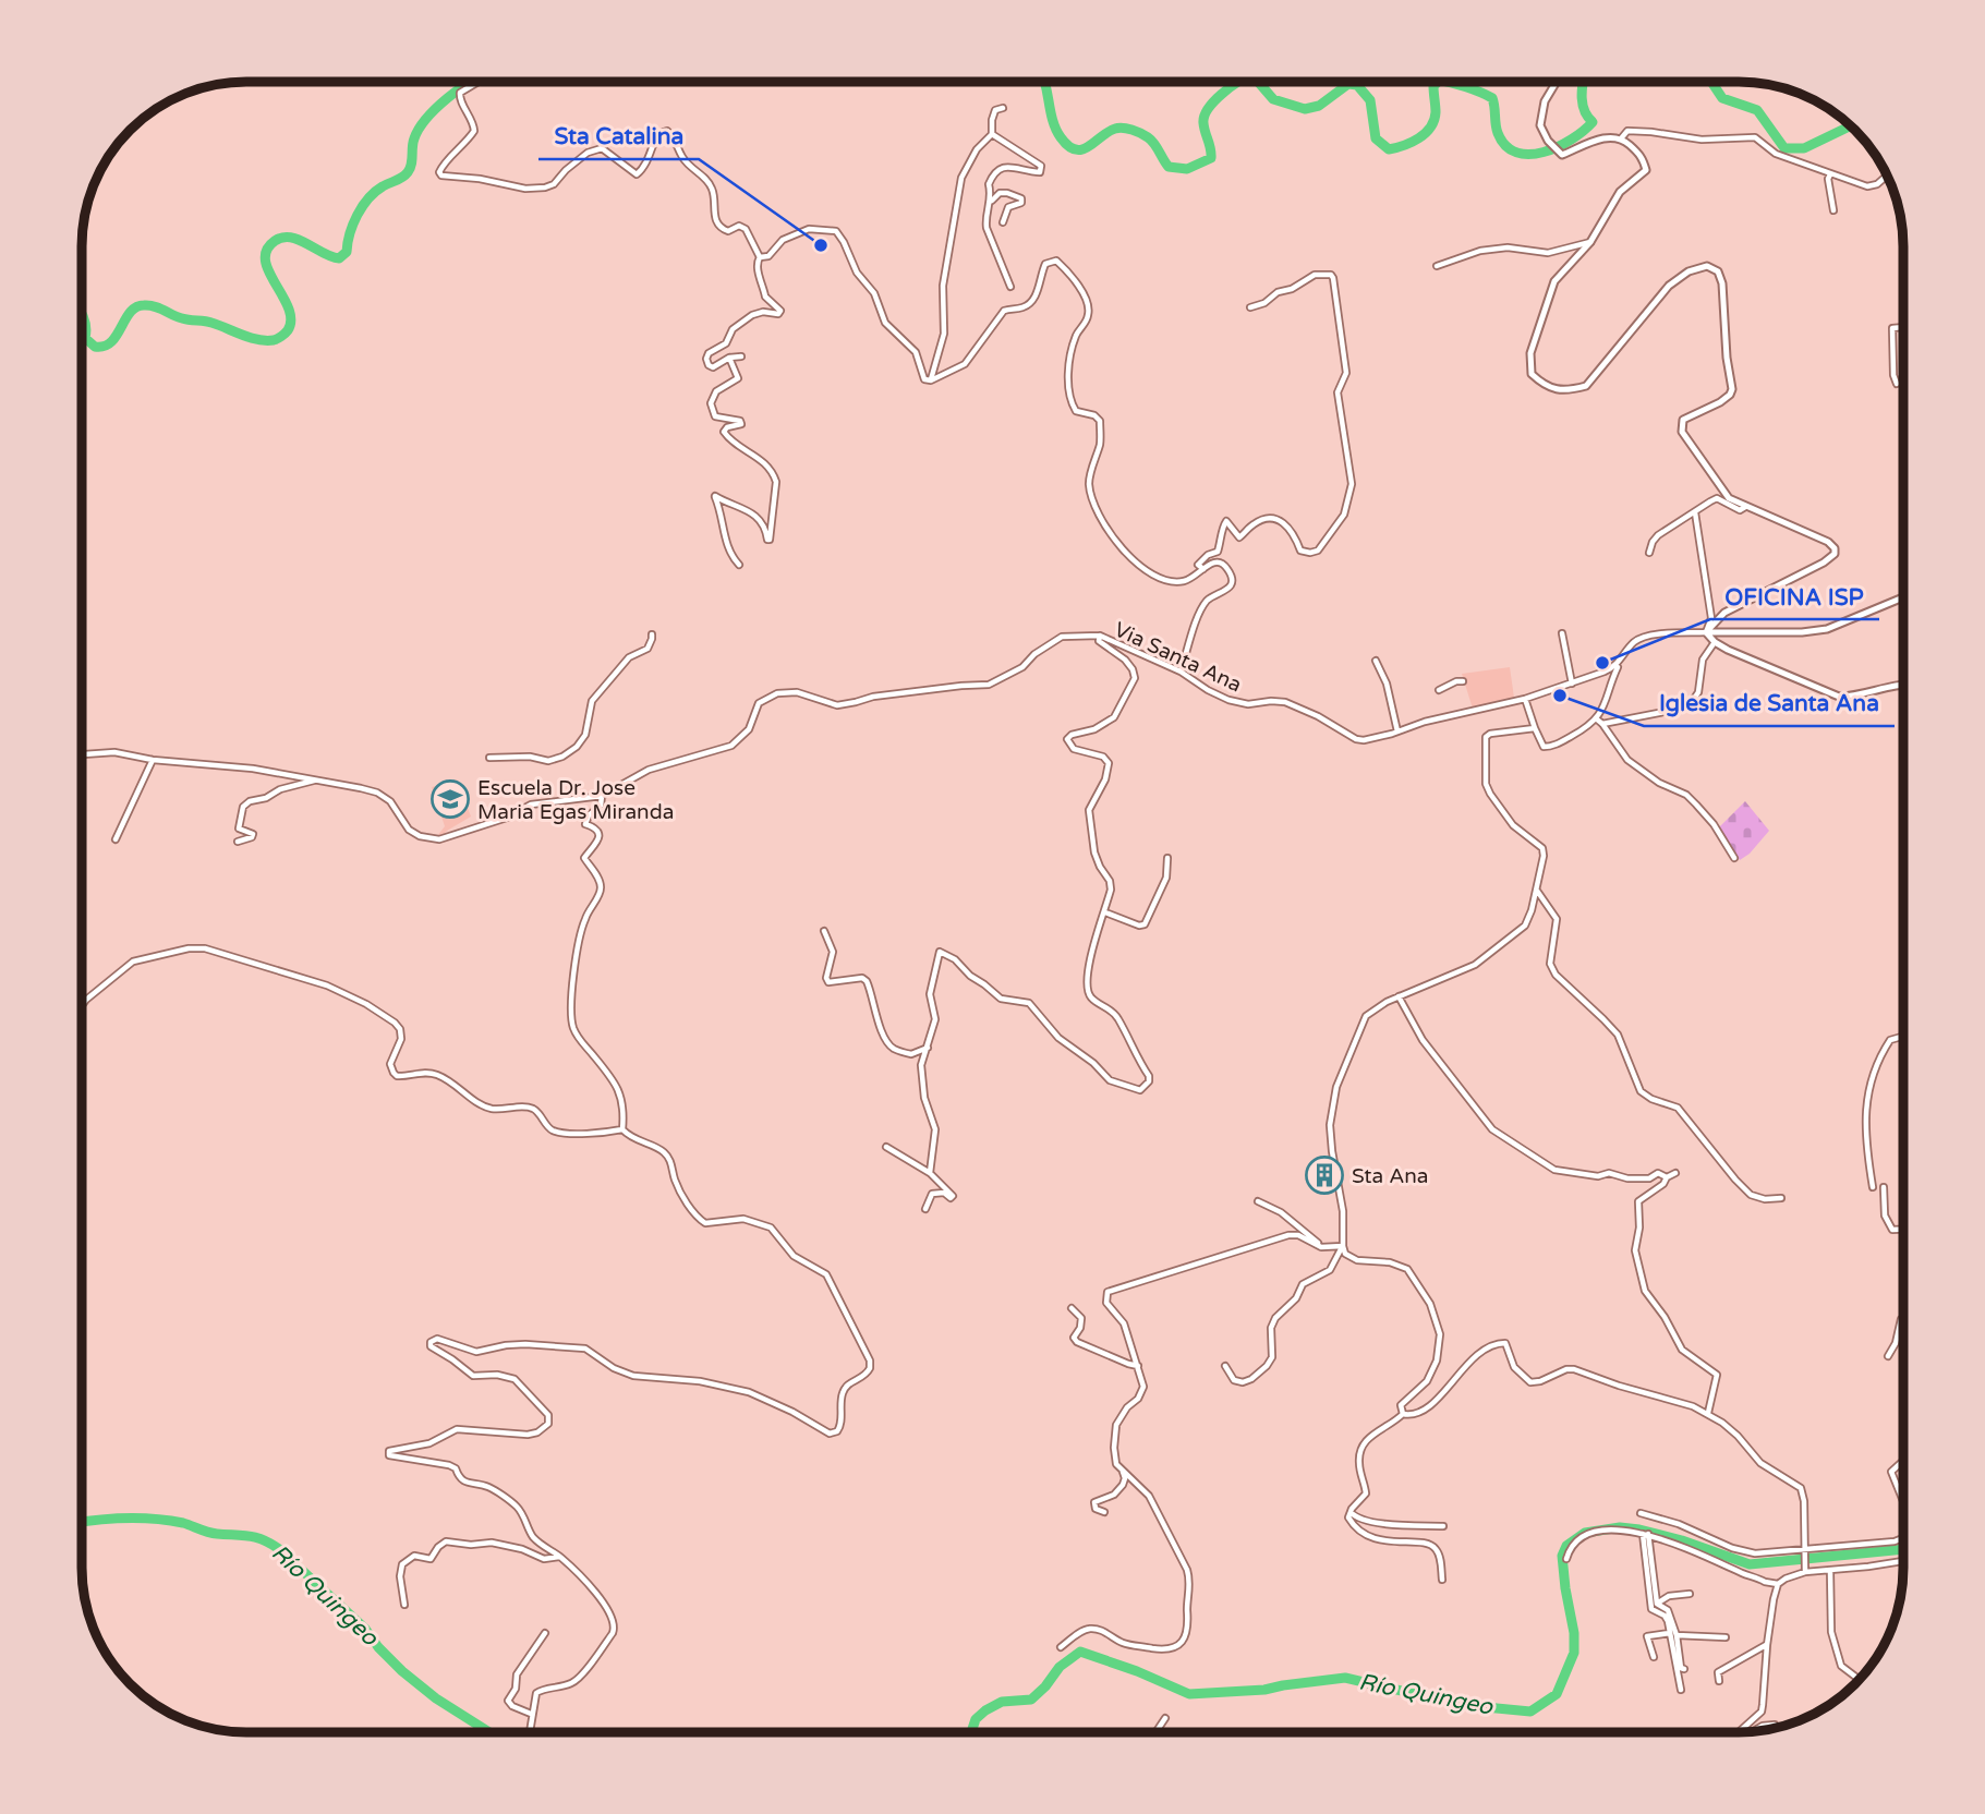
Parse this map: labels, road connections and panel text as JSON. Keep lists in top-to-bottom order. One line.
{"streets":{"street":["Via Santa Ana"]},"water":["Río Quingeo"],"places":{"other":["Sta Catalina","OFICINA ISP","Iglesia de Santa Ana"],"school or university":["Escuela Dr. Jose Maria Egas Miranda"],"building":["Sta Ana"]}}
